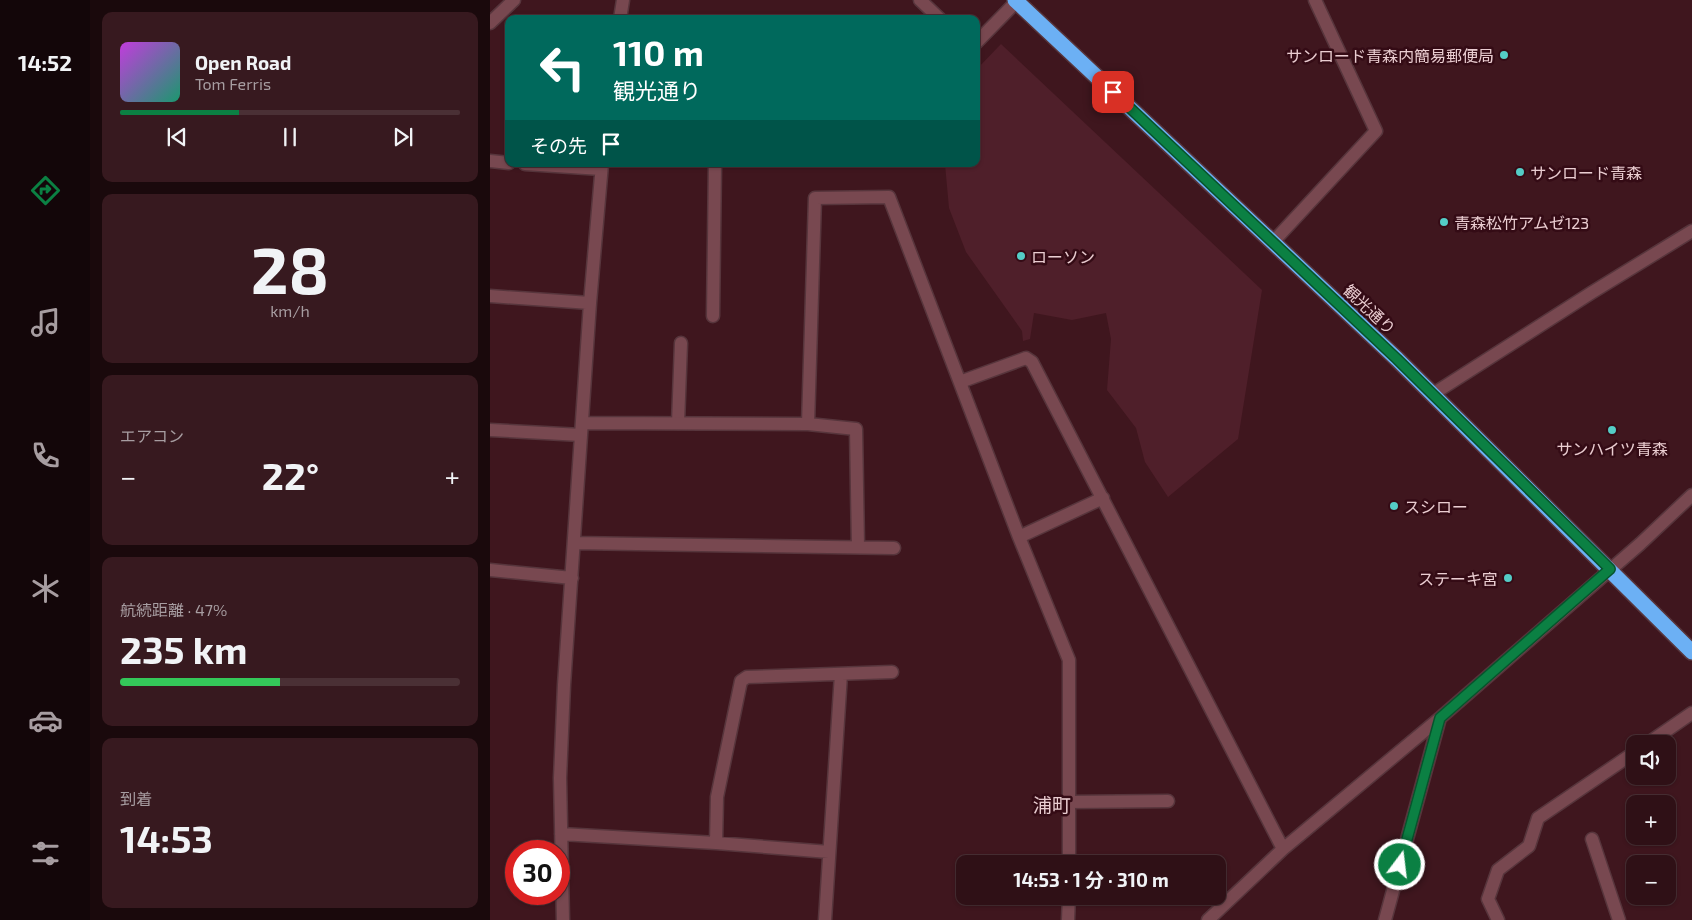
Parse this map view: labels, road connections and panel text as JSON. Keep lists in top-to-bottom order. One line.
{"streets":{"highway":["観光通り"]},"districts":["浦町"],"places":["サンロード青森内簡易郵便局","サンロード青森","青森松竹アムゼ123","ローソン","サンハイツ青森","スシロー","ステーキ宮"],"page":{"tabs":"14:52","turn":["110 m","観光通り"],"song":["Open Road","Tom Ferris"],"then":"その先","tile":[["28","km/h"],"エアコン",["航続距離 · 47%","235 km"],["到着","14:53"]],"heat":["−","22°","+"],"map_buttons":["+","−"],"limit":"30","trip":"14:53 · 1 分 · 310 m"}}
